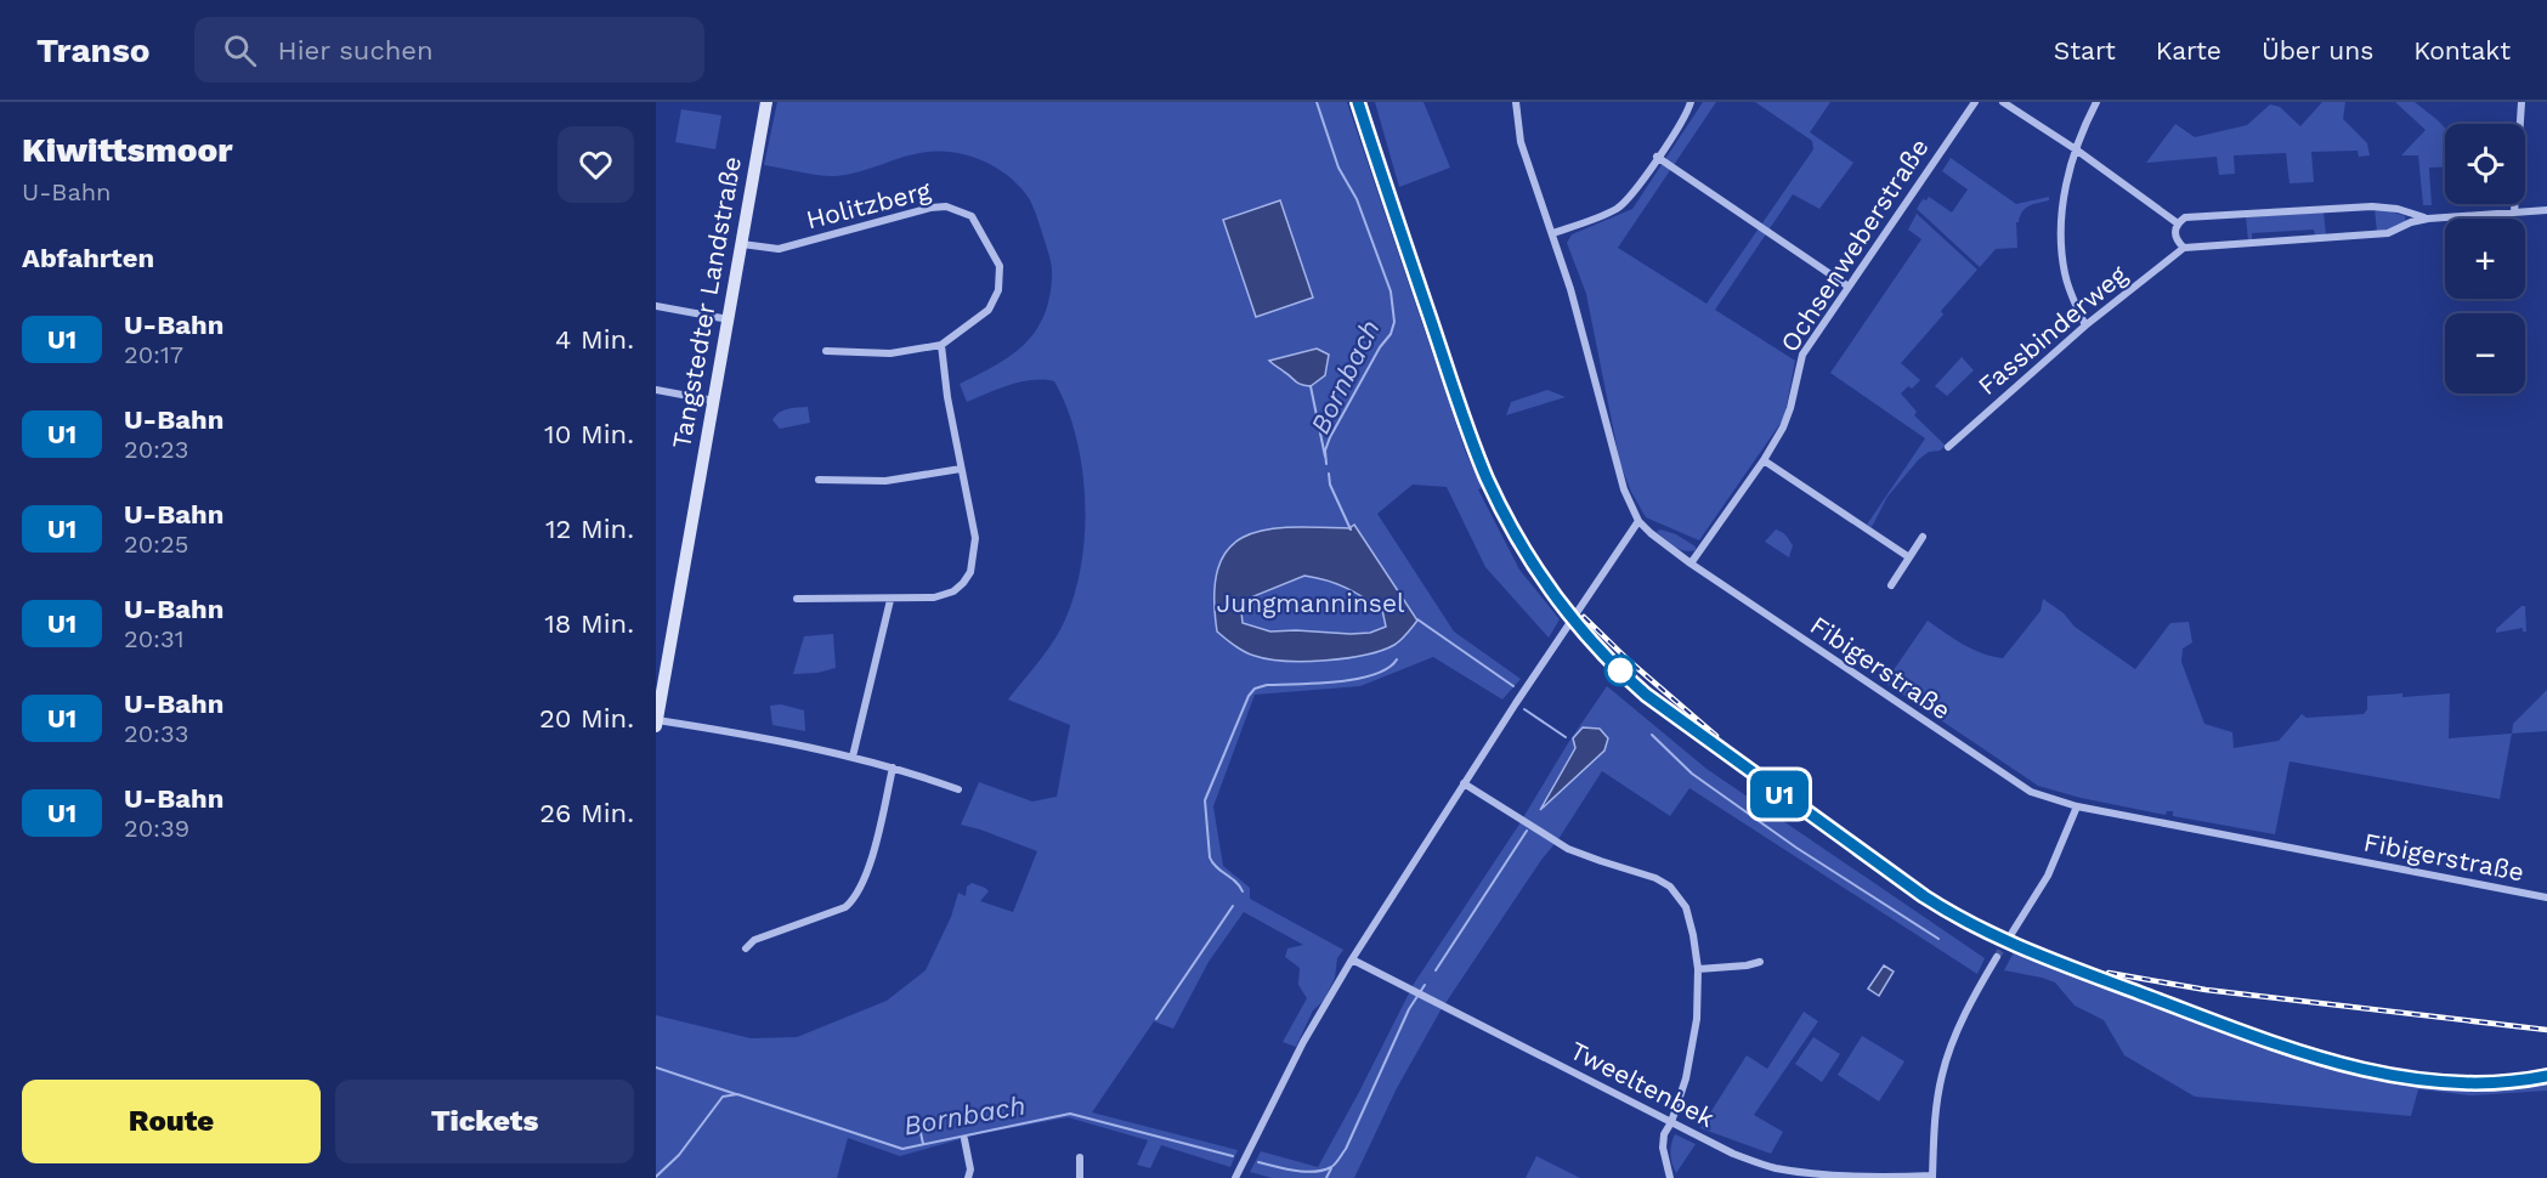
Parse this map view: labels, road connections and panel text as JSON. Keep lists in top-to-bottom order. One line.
{"streets":{"street":["Holitzberg","Ochsenweberstraße","Tangstedter Landstraße","Fassbinderweg","Fibigerstraße","Tweeltenbek"]},"crossings":[["Holitzberg","Tangstedter Landstraße"],["Ochsenweberstraße","Fibigerstraße"]],"water":["Bornbach"],"parks":["Jungmanninsel"],"lines":["metro line U1"],"page":{"header":"Transo","search":"Hier suchen","nav":["Start","Karte","Über uns","Kontakt"],"heading":[["Kiwittsmoor","U-Bahn"],"Abfahrten"],"on_map":"U1","map_buttons":["+","−"],"list":[{"mark":"U1","name":"U-Bahn","note":"20:17","value":"4 Min."},{"mark":"U1","name":"U-Bahn","note":"20:23","value":"10 Min."},{"mark":"U1","name":"U-Bahn","note":"20:25","value":"12 Min."},{"mark":"U1","name":"U-Bahn","note":"20:31","value":"18 Min."},{"mark":"U1","name":"U-Bahn","note":"20:33","value":"20 Min."},{"mark":"U1","name":"U-Bahn","note":"20:39","value":"26 Min."}],"buttons":["Route","Tickets"]}}
